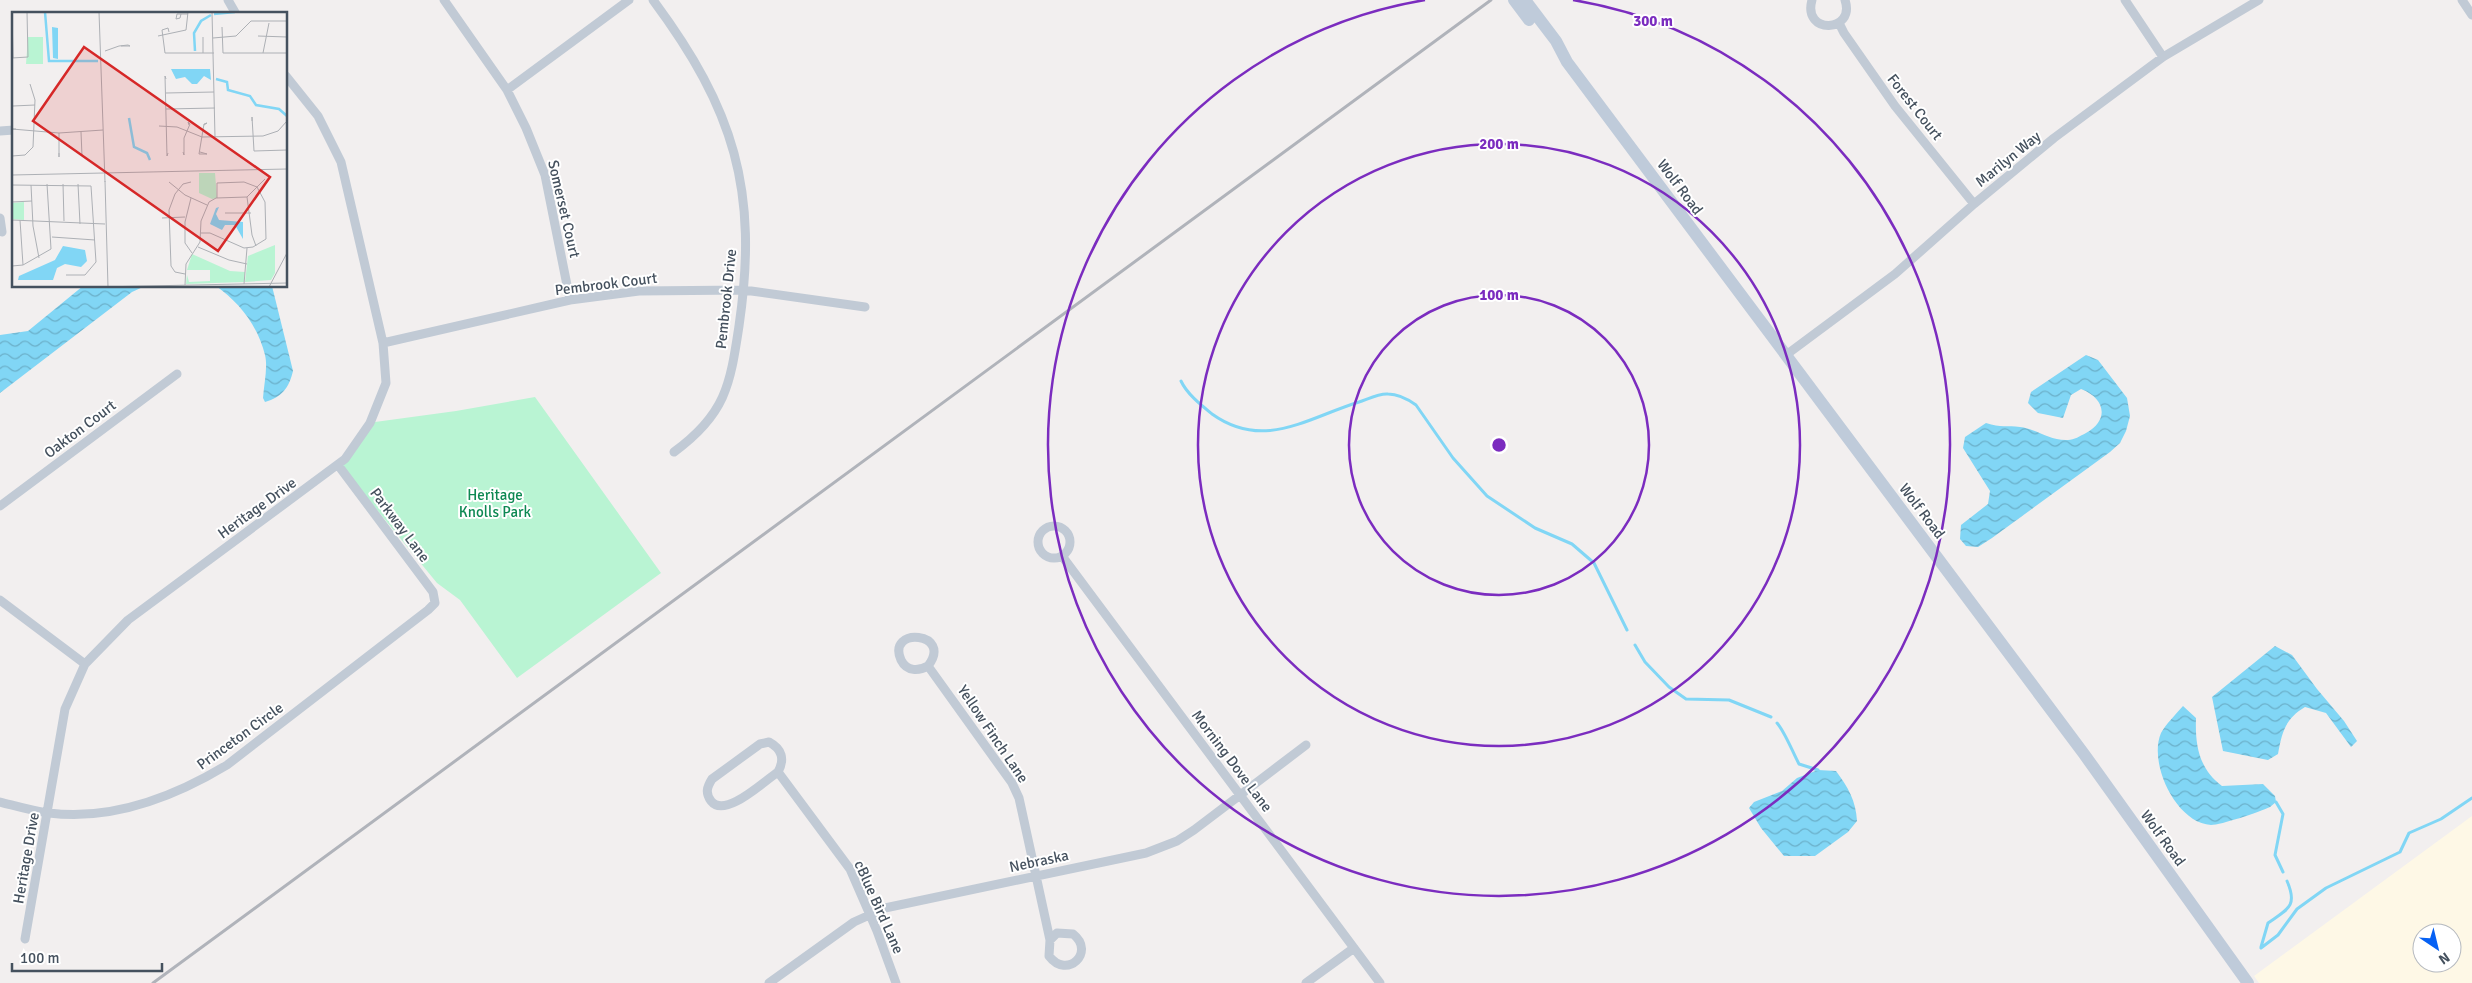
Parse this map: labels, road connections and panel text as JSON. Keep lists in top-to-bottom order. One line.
{"streets":{"main road":["Wolf Road"],"street":["Forest Court","Marilyn Way","Somerset Court","Pembrook Court","Pembrook Drive","Oakton Court","Heritage Drive","Parkway Lane","Yellow Finch Lane","Princeton Circle","Morning Dove Lane","Nebraska","cBlue Bird Lane"]},"crossings":[["Forest Court","Marilyn Way"],["Marilyn Way","Wolf Road"],["Somerset Court","Pembrook Court"],["Pembrook Court","Pembrook Drive"],["Pembrook Court","Heritage Drive"],["Heritage Drive","Parkway Lane"],["Heritage Drive","Princeton Circle"],["Parkway Lane","Princeton Circle"],["Yellow Finch Lane","Nebraska"],["Morning Dove Lane","Nebraska"],["Nebraska","cBlue Bird Lane"]],"parks":["Heritage Knolls Park"],"scale_bar":"100 m","north":"bottom right","rings":["300 m","200 m","100 m"]}
